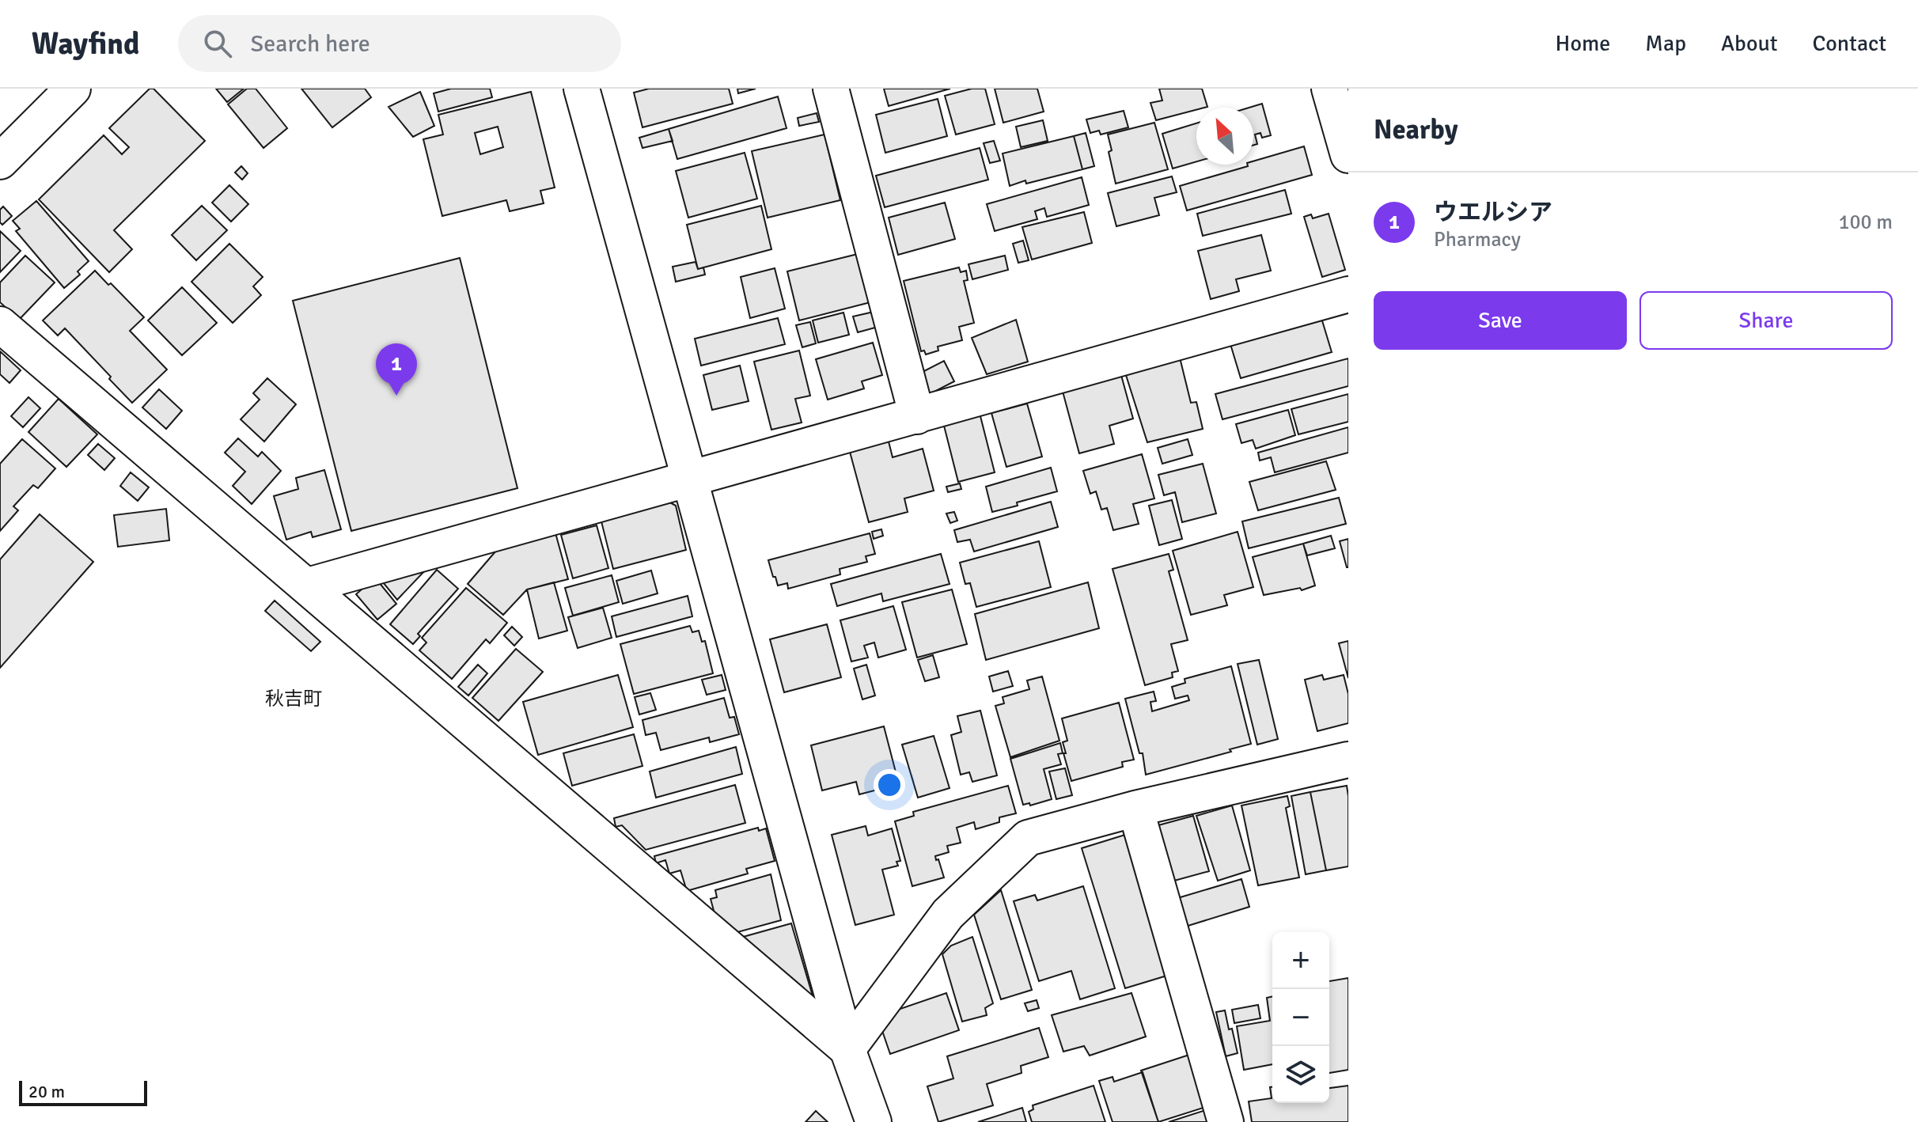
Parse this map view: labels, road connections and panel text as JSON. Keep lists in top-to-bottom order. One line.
{"districts":["秋吉町"],"scale_bar":"20 m","north":"top left","page":{"header":"Wayfind","search":"Search here","nav":["Home","Map","About","Contact"],"heading":"Nearby","list":[{"mark":"1","name":"ウエルシア","note":"Pharmacy","value":"100 m"}],"buttons":["Save","Share"],"pins":"1","map_buttons":["+","−"],"scale":"20 m"}}
